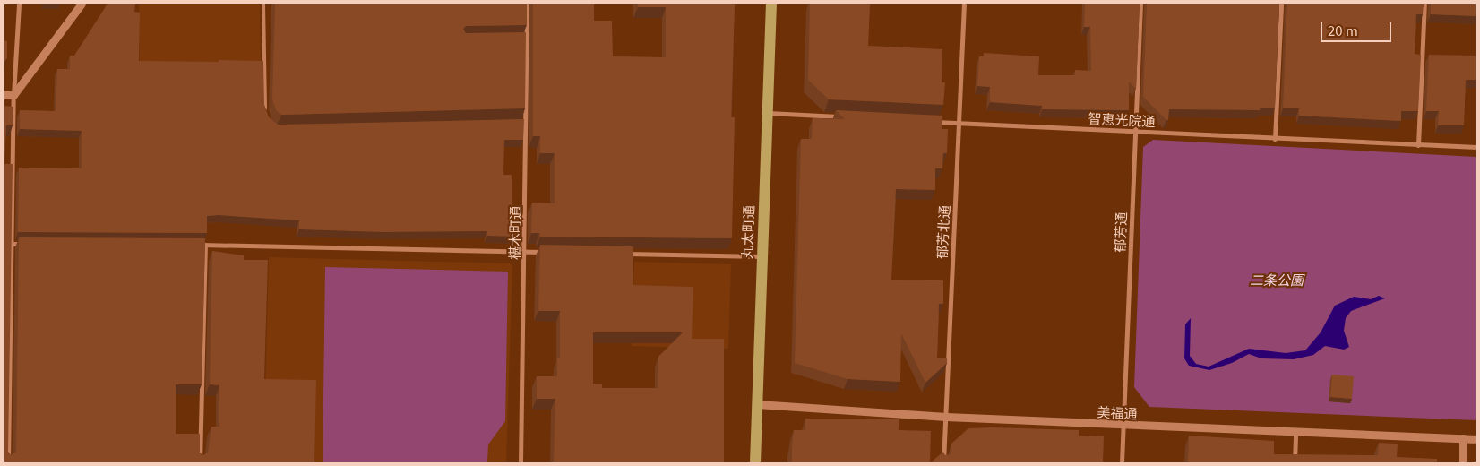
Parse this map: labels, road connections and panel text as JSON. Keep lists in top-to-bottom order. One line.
{"streets":{"main road":["丸太町通"],"street":["智恵光院通","郁芳北通","郁芳通","椹木町通","美福通"]},"crossings":[["智恵光院通","郁芳北通"],["智恵光院通","郁芳通"],["丸太町通","美福通"],["郁芳北通","美福通"],["郁芳通","美福通"]],"parks":["二条公園"],"scale_bar":"20 m"}
